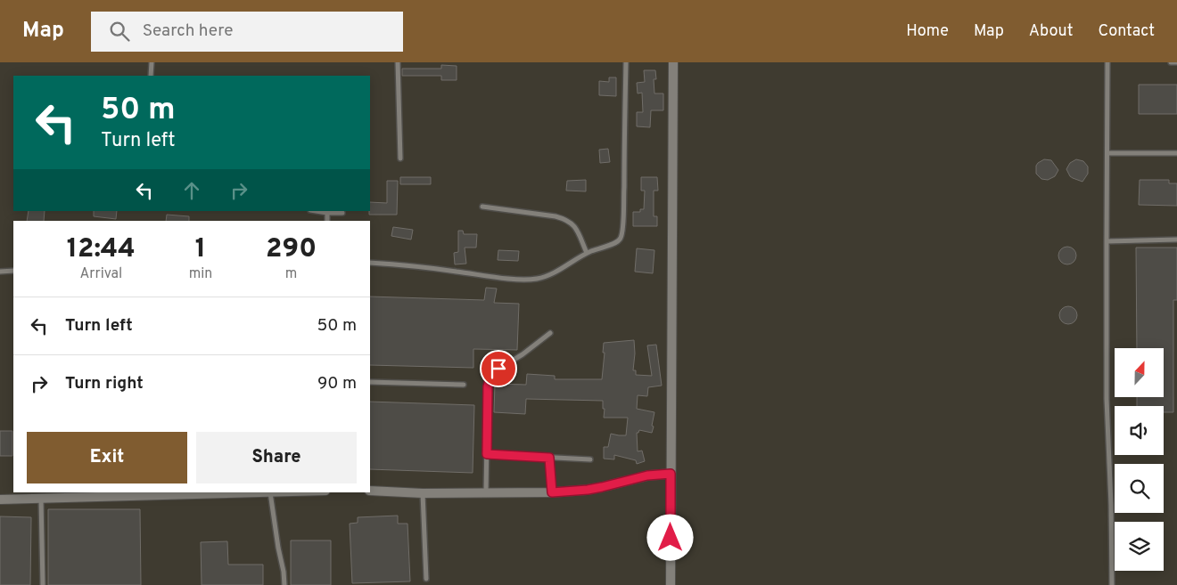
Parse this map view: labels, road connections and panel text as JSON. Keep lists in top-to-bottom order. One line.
{"north":"top","page":{"header":"Map","search":"Search here","nav":["Home","Map","About","Contact"],"turn":["50 m","Turn left"],"eta":["12:44","Arrival","1","min","290","m"],"list":[{"name":"Turn left","value":"50 m"},{"name":"Turn right","value":"90 m"}],"buttons":["Exit","Share"]}}
